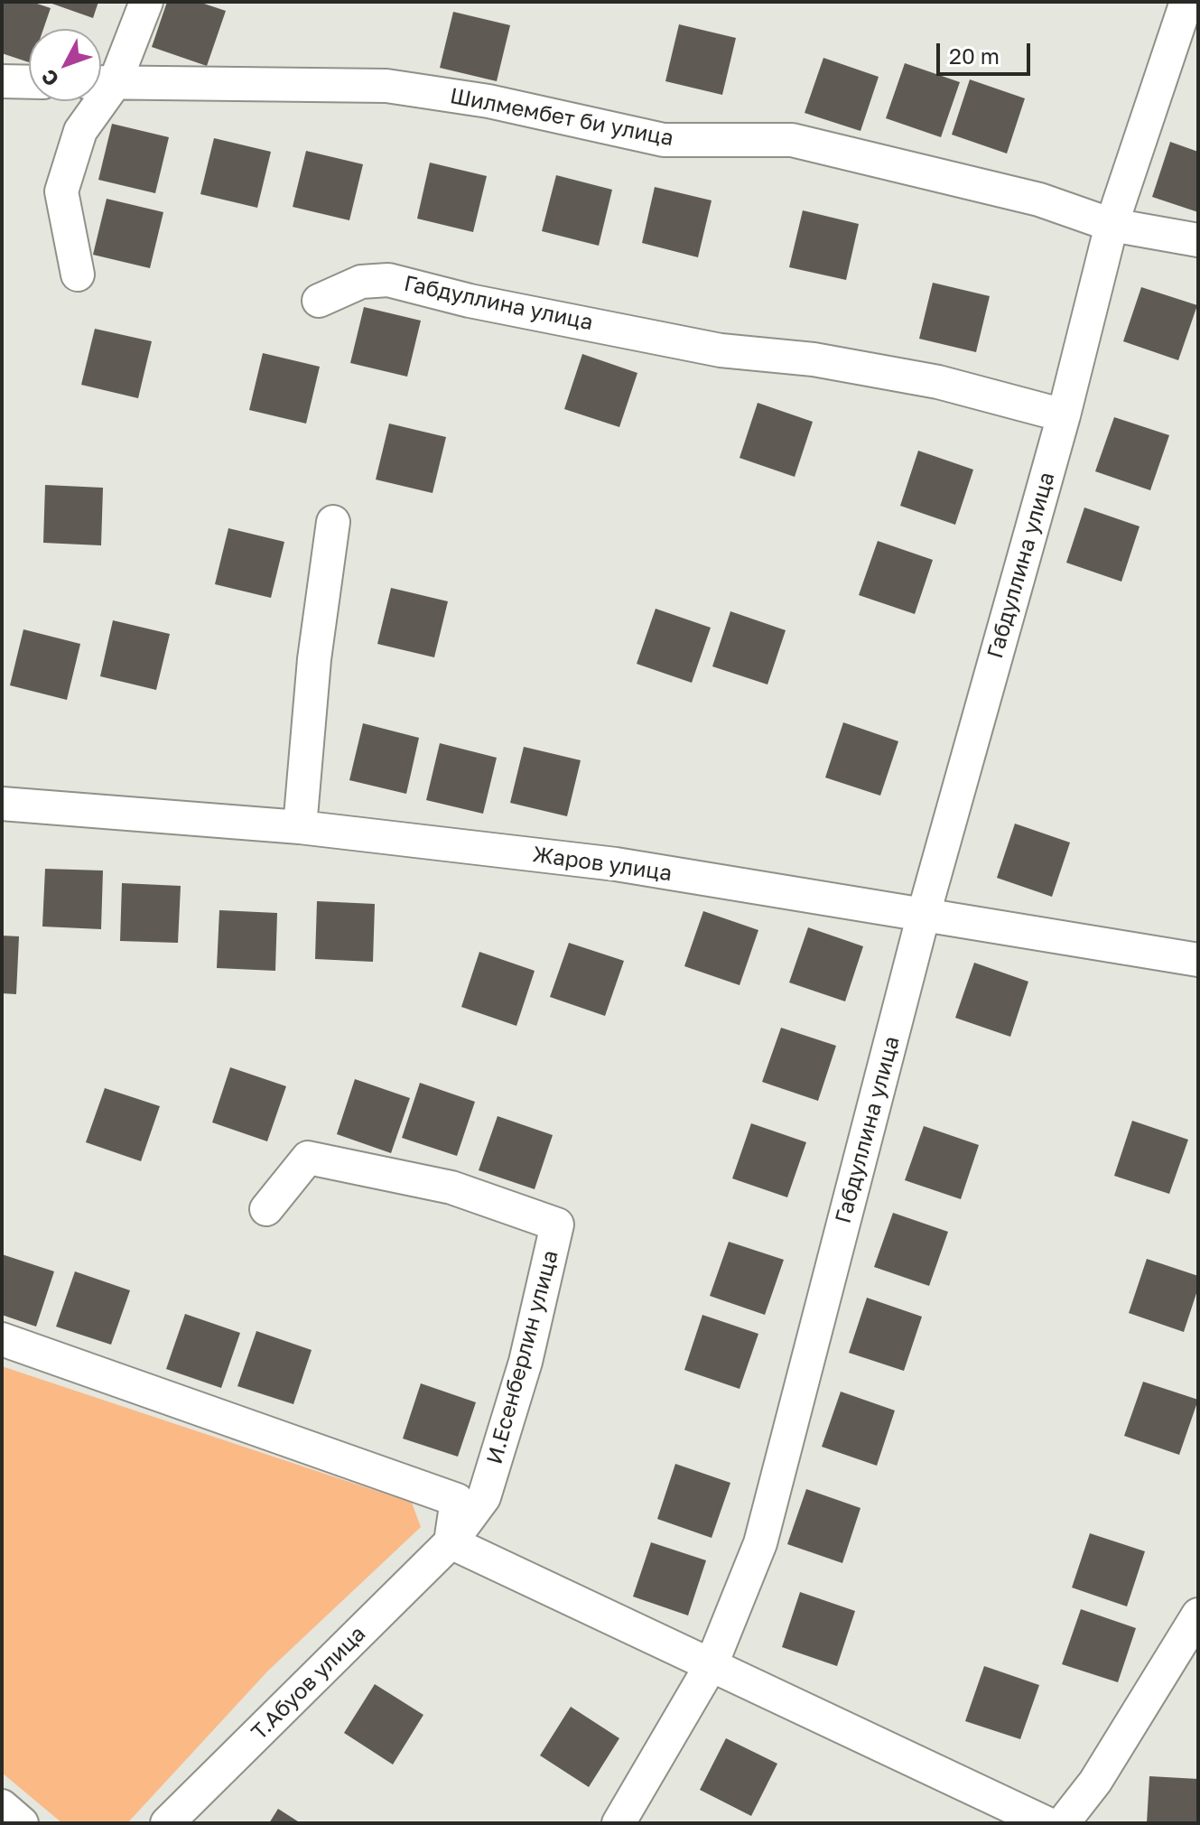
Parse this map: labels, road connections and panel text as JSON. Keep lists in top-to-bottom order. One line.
{"streets":{"street":["Шилмембет би улица","Габдуллина улица","Жаров улица","И.Есенберлин улица","Т.Абуов улица"]},"crossings":[["Шилмембет би улица","Габдуллина улица"],["Габдуллина улица","Жаров улица"],["И.Есенберлин улица","Т.Абуов улица"]],"scale_bar":"20 m","north":"bottom left"}
